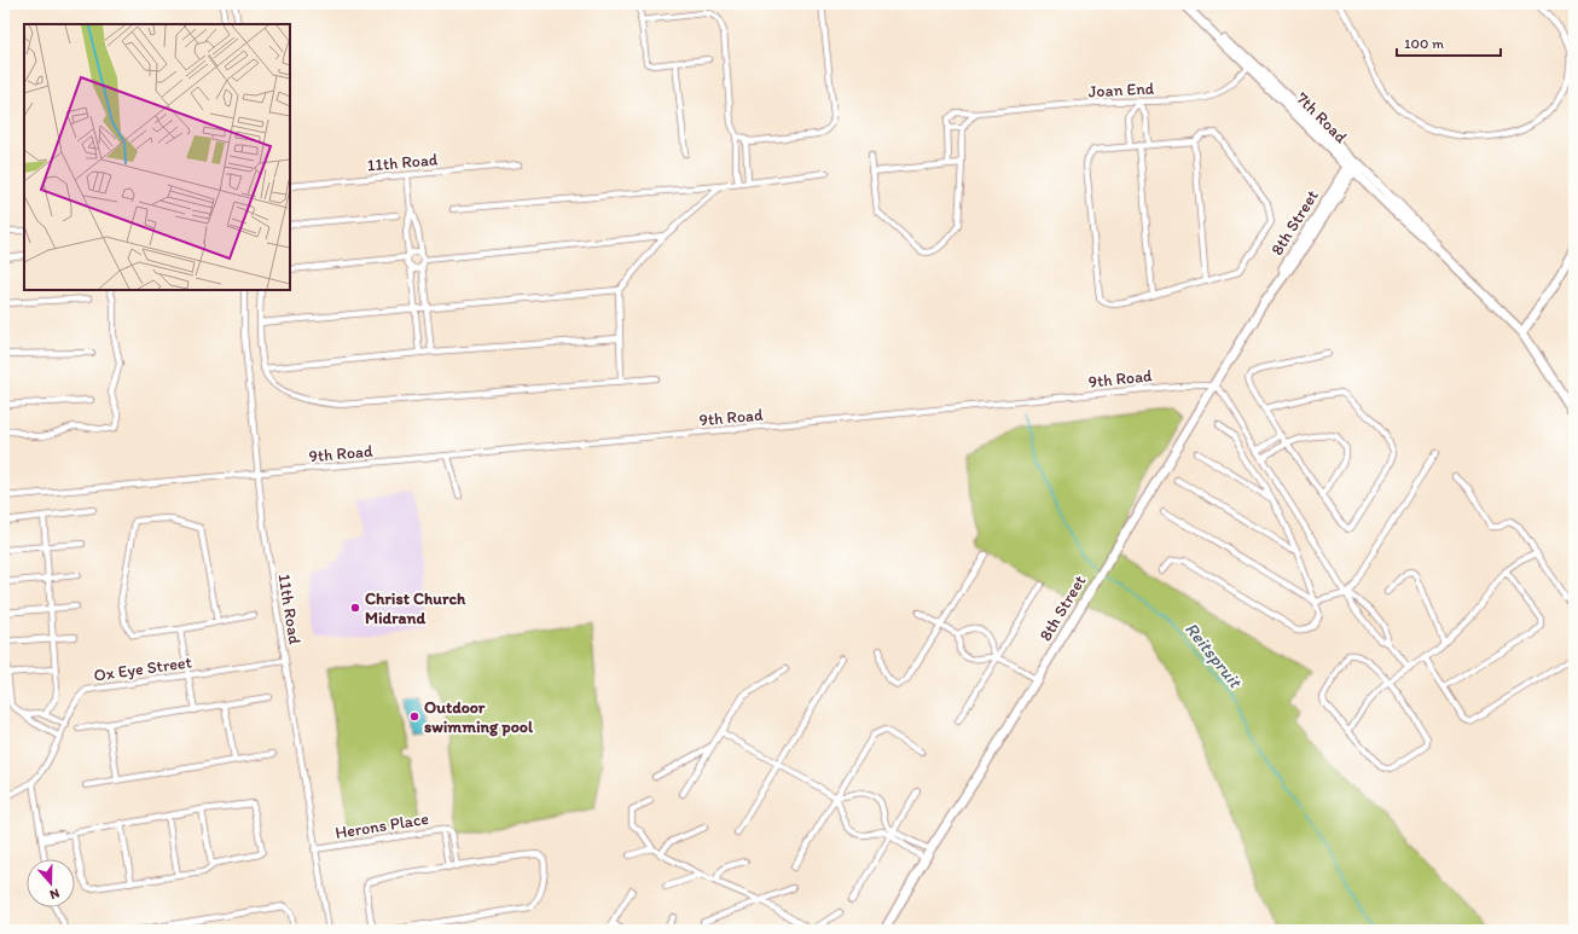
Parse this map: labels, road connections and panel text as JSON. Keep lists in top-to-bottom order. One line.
{"streets":{"street":["Joan End","7th Road","11th Road","8th Street","9th Road","Ox Eye Street","Herons Place"]},"crossings":[["Joan End","7th Road"],["7th Road","8th Street"],["11th Road","9th Road"],["11th Road","Ox Eye Street"],["11th Road","Herons Place"],["8th Street","9th Road"]],"water":["Reitspruit"],"places":["Christ Church Midrand","Outdoor swimming pool"],"scale_bar":"100 m","north":"bottom"}
